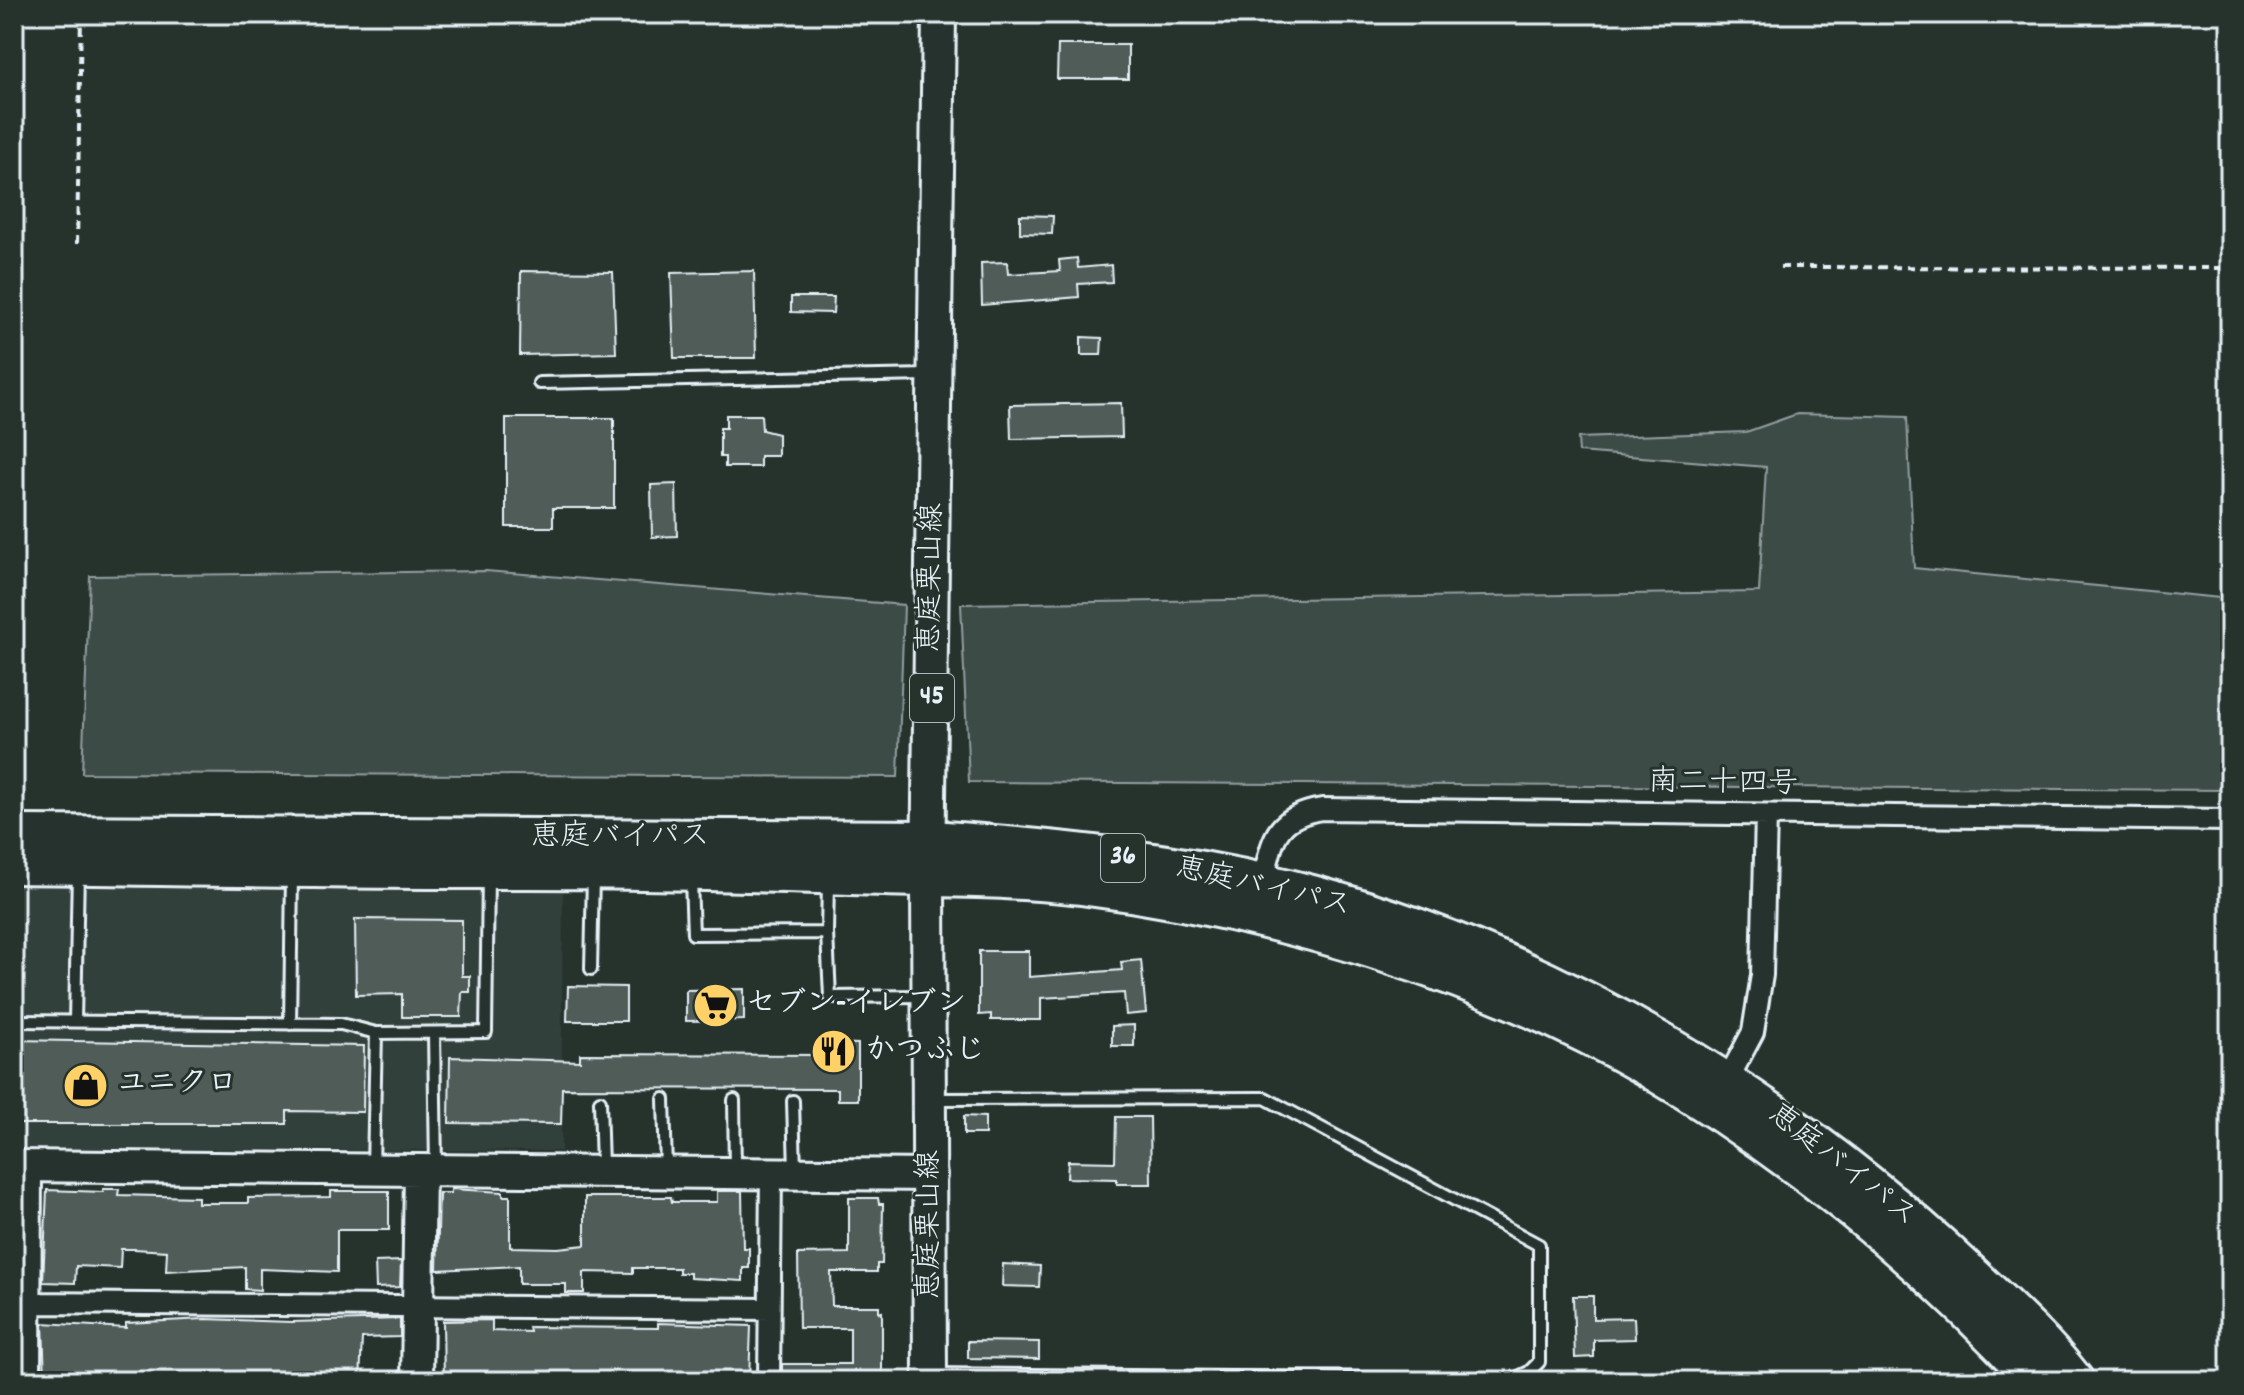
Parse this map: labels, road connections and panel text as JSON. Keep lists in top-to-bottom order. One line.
{"streets":{"highway":["恵庭バイパス","36"],"main road":["恵庭栗山線","45"],"street":["南二十四号"]},"crossings":[["恵庭栗山線","恵庭バイパス"],["南二十四号","恵庭バイパス"]],"places":{"supermarket":["セブン-イレブン"],"restaurant":["かつふじ"],"shop":["ユニクロ"]}}
